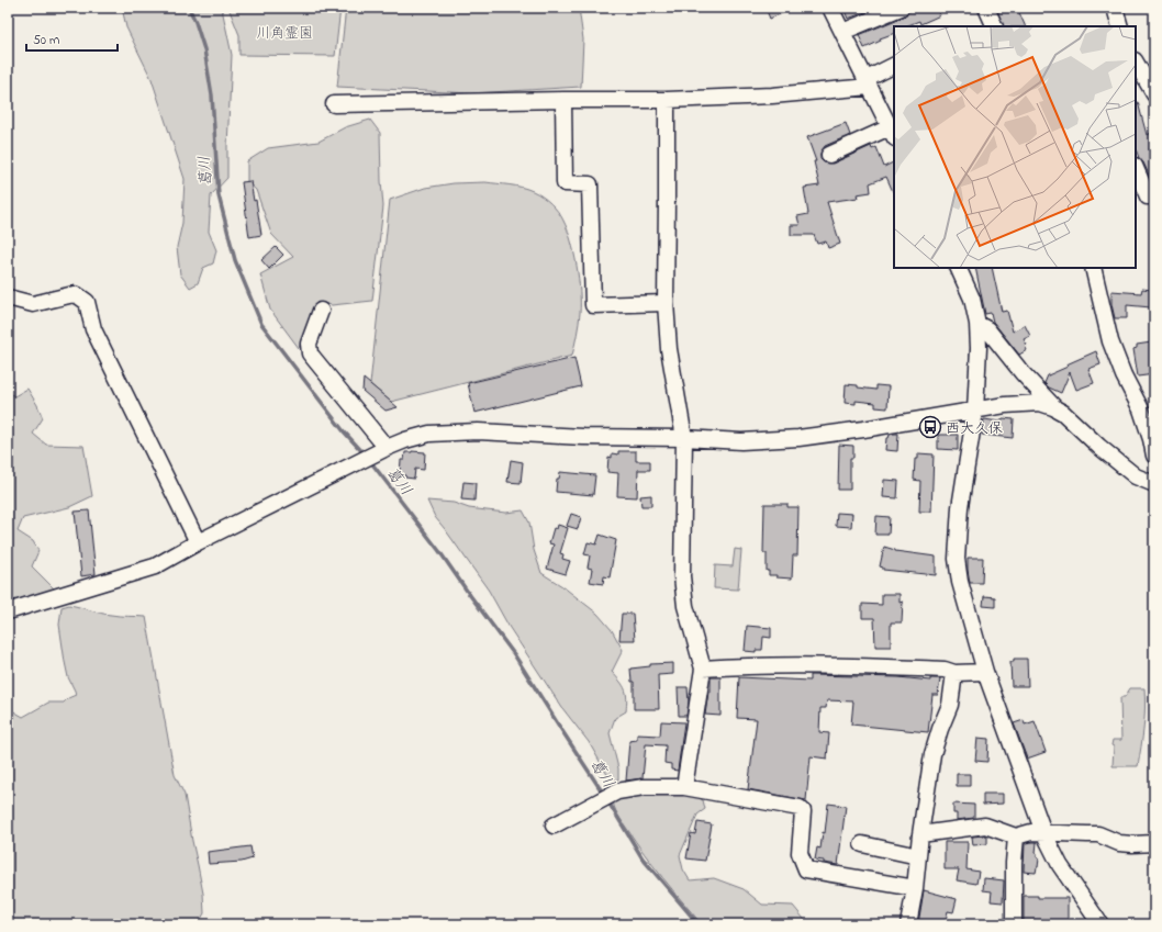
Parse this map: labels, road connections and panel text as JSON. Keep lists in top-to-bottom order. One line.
{"water":["葛川"],"parks":["川角霊園"],"places":{"bus stop":["西大久保"]},"scale_bar":"50 m"}
